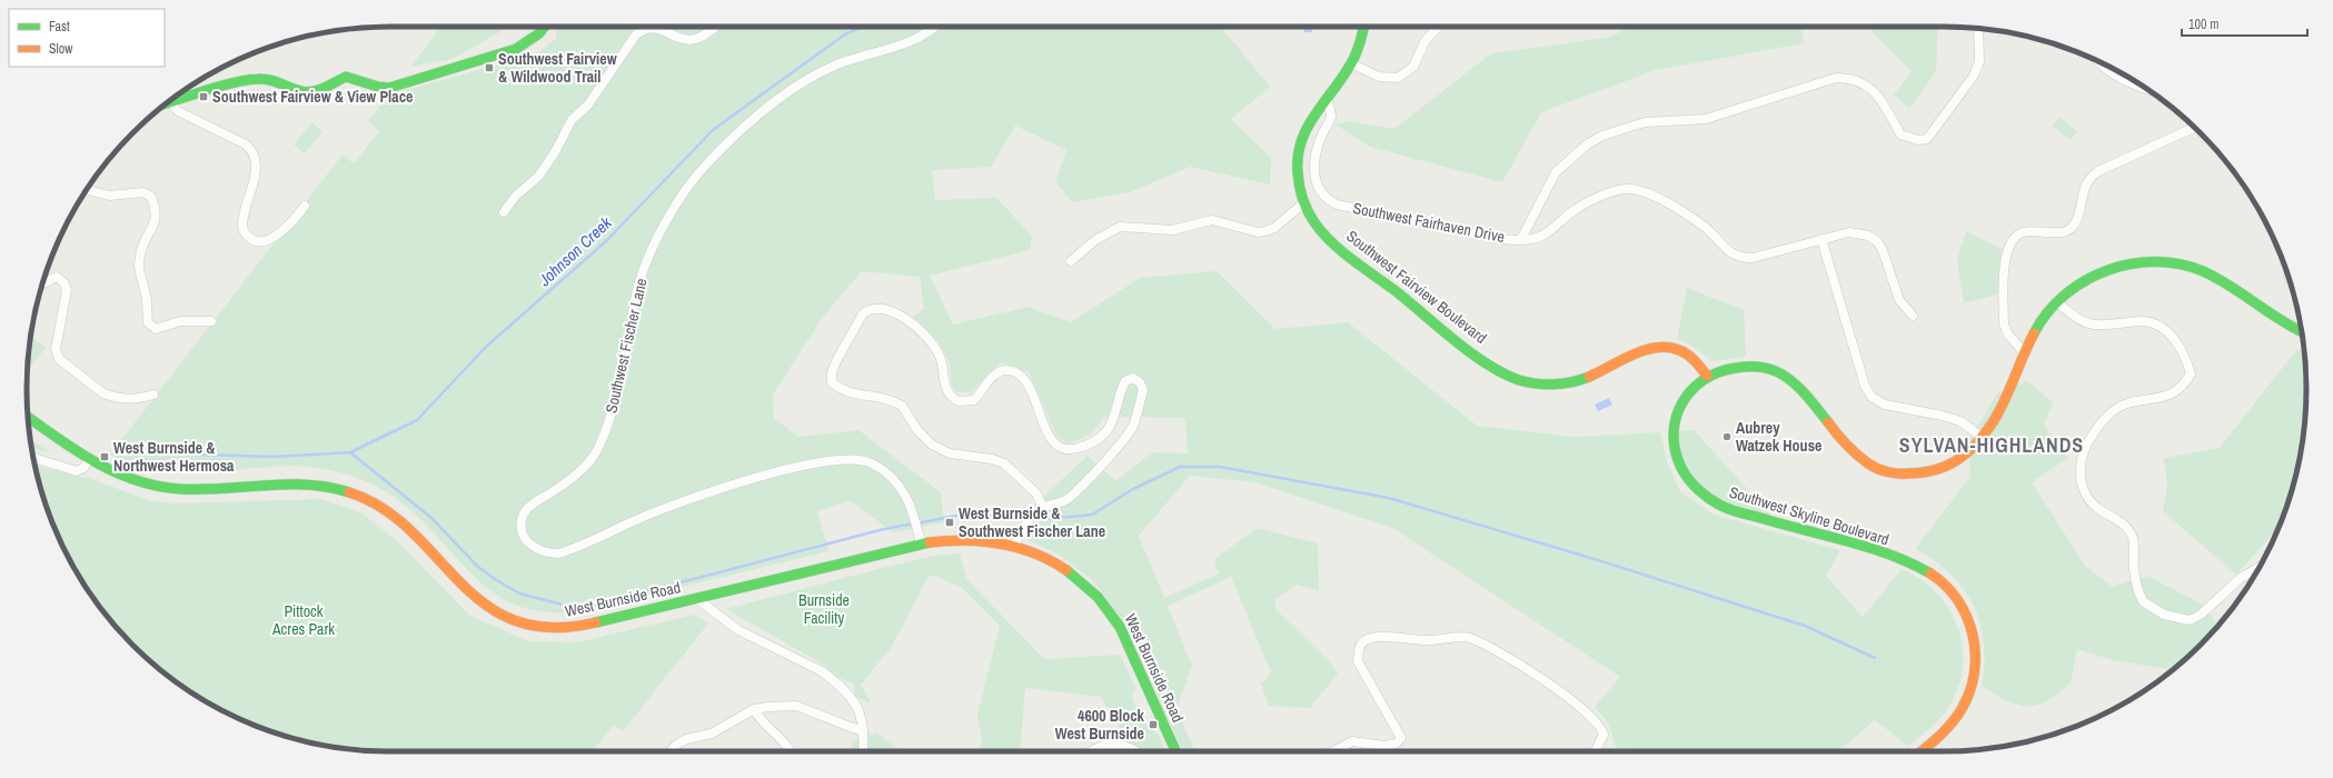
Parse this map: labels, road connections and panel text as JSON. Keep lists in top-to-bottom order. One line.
{"streets":{"main road":["Southwest Fairview Boulevard","Southwest Skyline Boulevard","West Burnside Road"],"street":["Southwest Fairhaven Drive","Southwest Fischer Lane"]},"crossings":[["Southwest Fairhaven Drive","Southwest Fairview Boulevard"],["Southwest Fairview Boulevard","Southwest Skyline Boulevard"],["Southwest Fischer Lane","West Burnside Road"]],"districts":["SYLVAN-HIGHLANDS"],"water":["Johnson Creek"],"parks":["Burnside Facility","Pittock Acres Park"],"places":{"transit":["Southwest Fairview & Wildwood Trail","Southwest Fairview & View Place","West Burnside & Northwest Hermosa","West Burnside & Southwest Fischer Lane","4600 Block West Burnside"],"other":["Aubrey Watzek House"]},"legend":["Fast","Slow"],"scale_bar":"100 m"}
